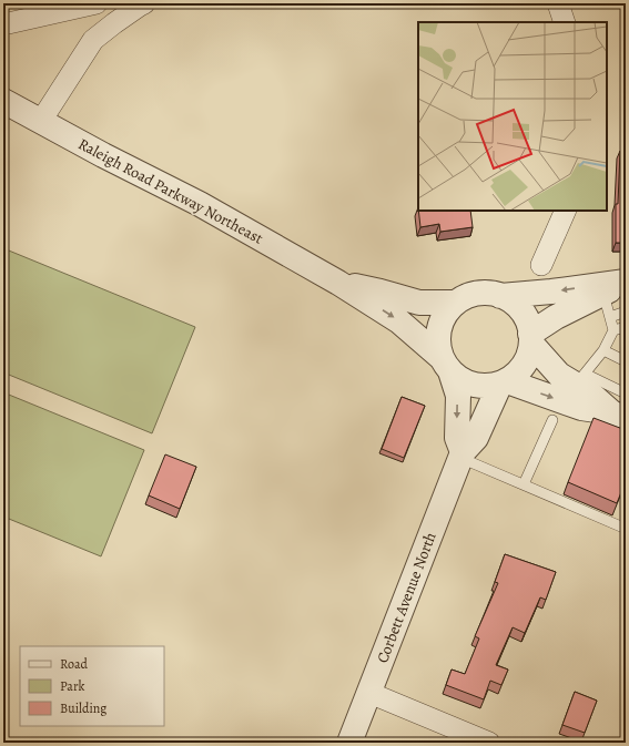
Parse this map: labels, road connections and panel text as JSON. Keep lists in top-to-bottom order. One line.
{"streets":{"street":["Raleigh Road Parkway Northeast","Corbett Avenue North"]},"crossings":[["Raleigh Road Parkway Northeast","Corbett Avenue North"]],"legend":["Road","Park","Building"]}
